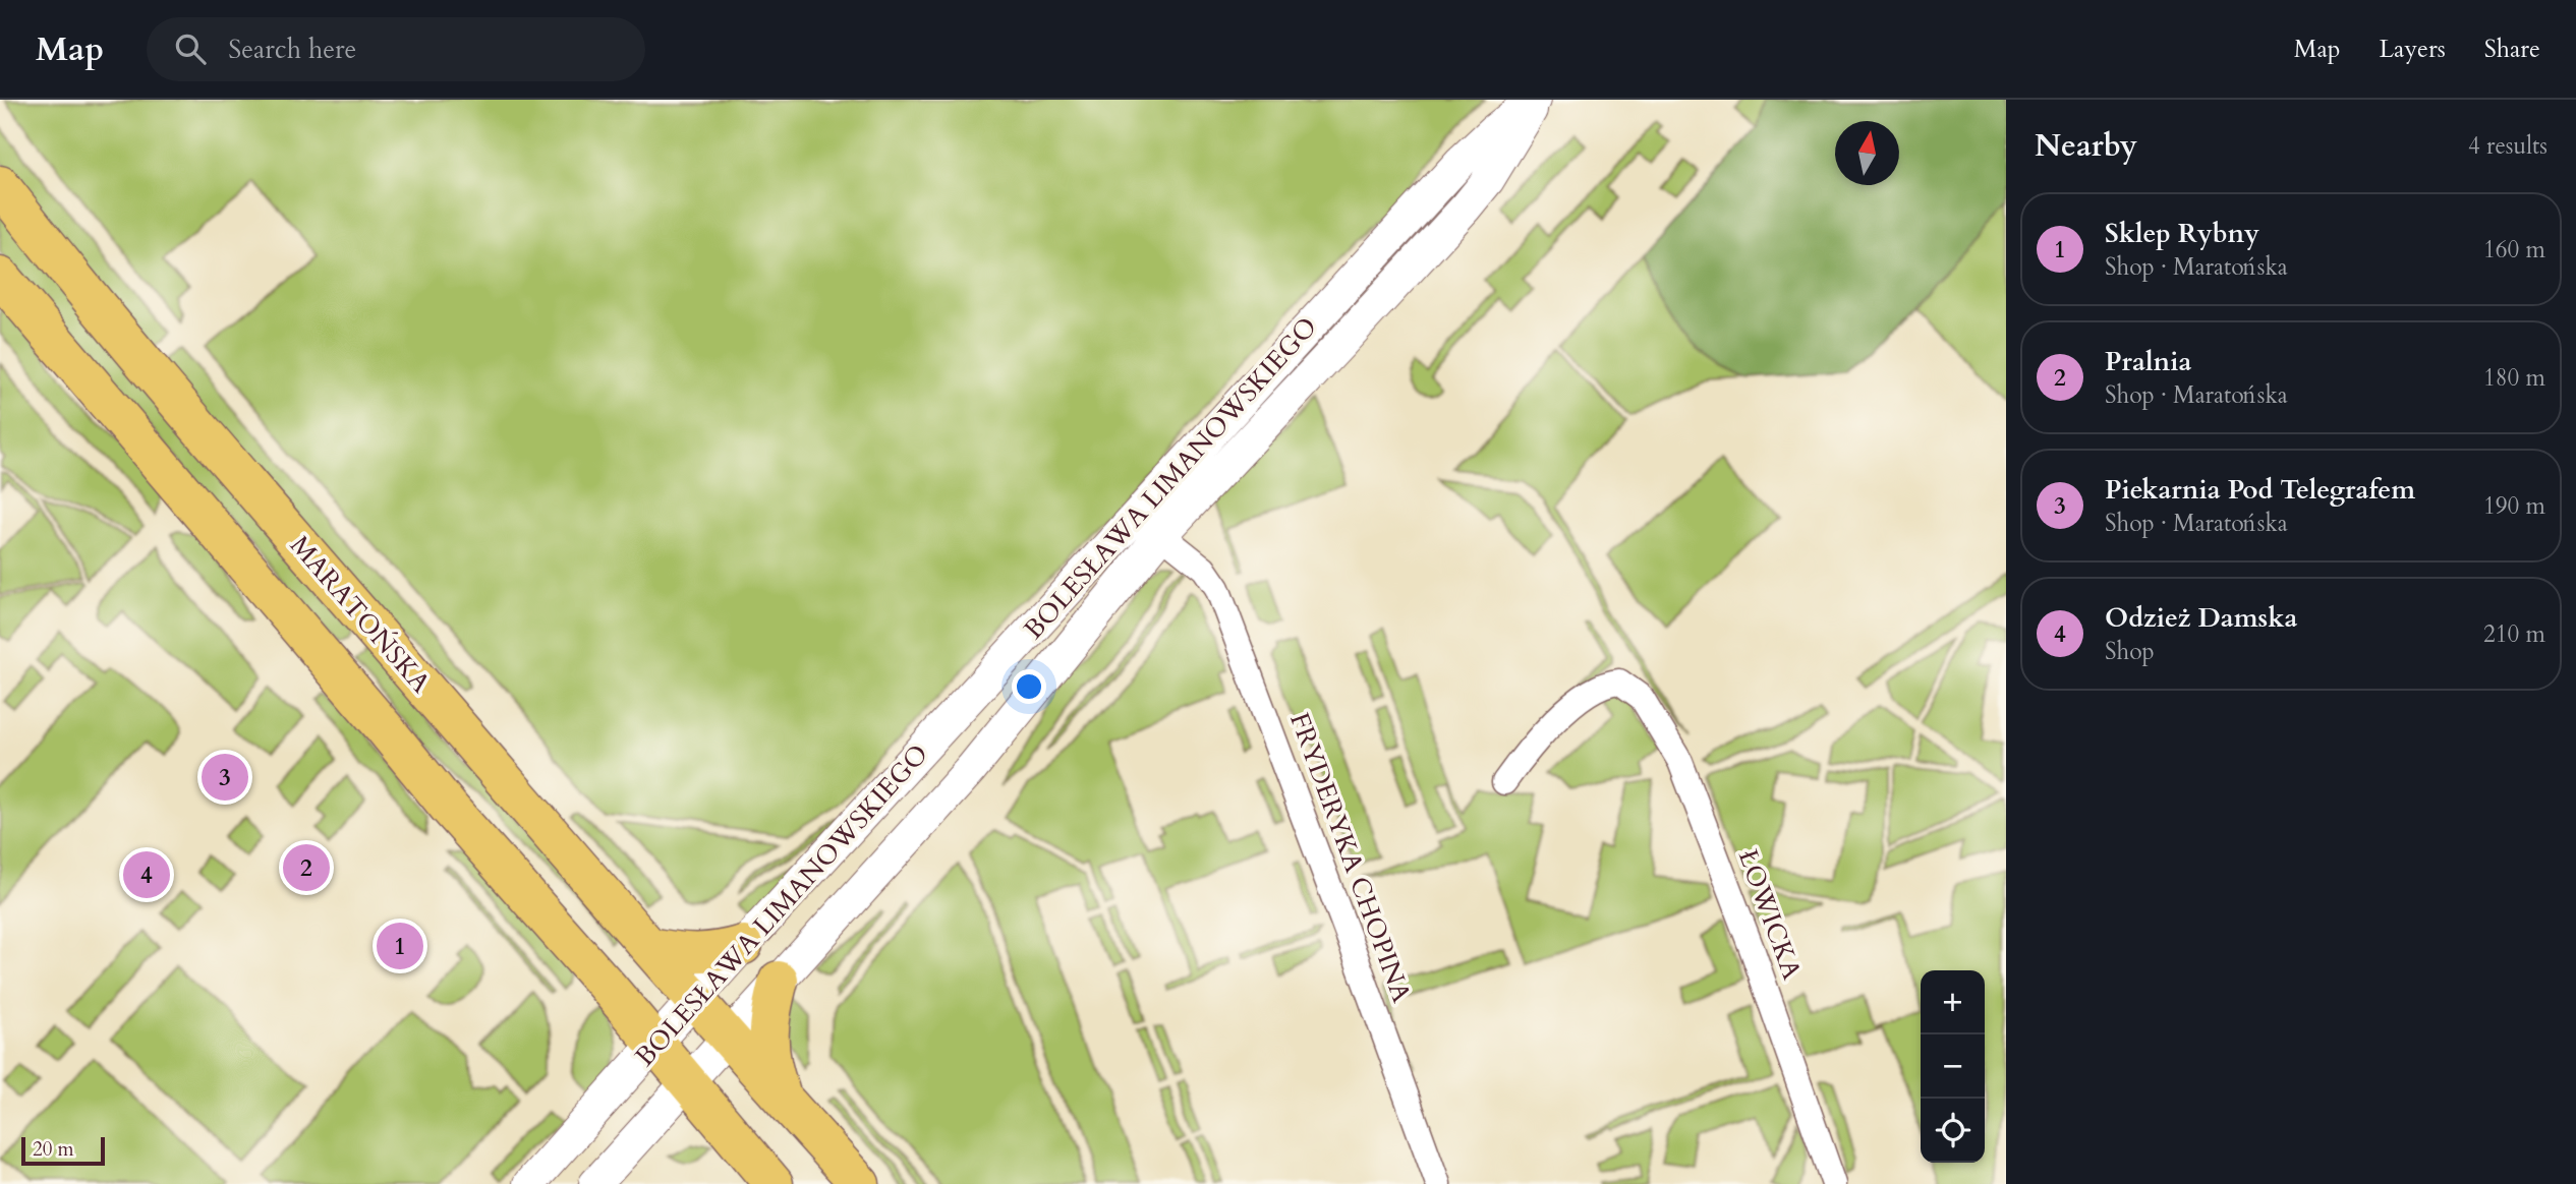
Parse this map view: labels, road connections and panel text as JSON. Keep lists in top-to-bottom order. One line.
{"streets":{"main road":["MARATOŃSKA"],"street":["BOLESŁAWA LIMANOWSKIEGO","FRYDERYKA CHOPINA","ŁOWICKA"]},"crossings":[["BOLESŁAWA LIMANOWSKIEGO","MARATOŃSKA"]],"scale_bar":"20 m","north":"top","page":{"header":"Map","search":"Search here","nav":["Map","Layers","Share"],"heading":["Nearby","4 results"],"list":[{"mark":"1","name":"Sklep Rybny","note":"Shop · Maratońska","value":"160 m"},{"mark":"2","name":"Pralnia","note":"Shop · Maratońska","value":"180 m"},{"mark":"3","name":"Piekarnia Pod Telegrafem","note":"Shop · Maratońska","value":"190 m"},{"mark":"4","name":"Odzież Damska","note":"Shop","value":"210 m"}],"pins":["3","2","4","1"],"map_buttons":["+","−"],"scale":"20 m"}}
